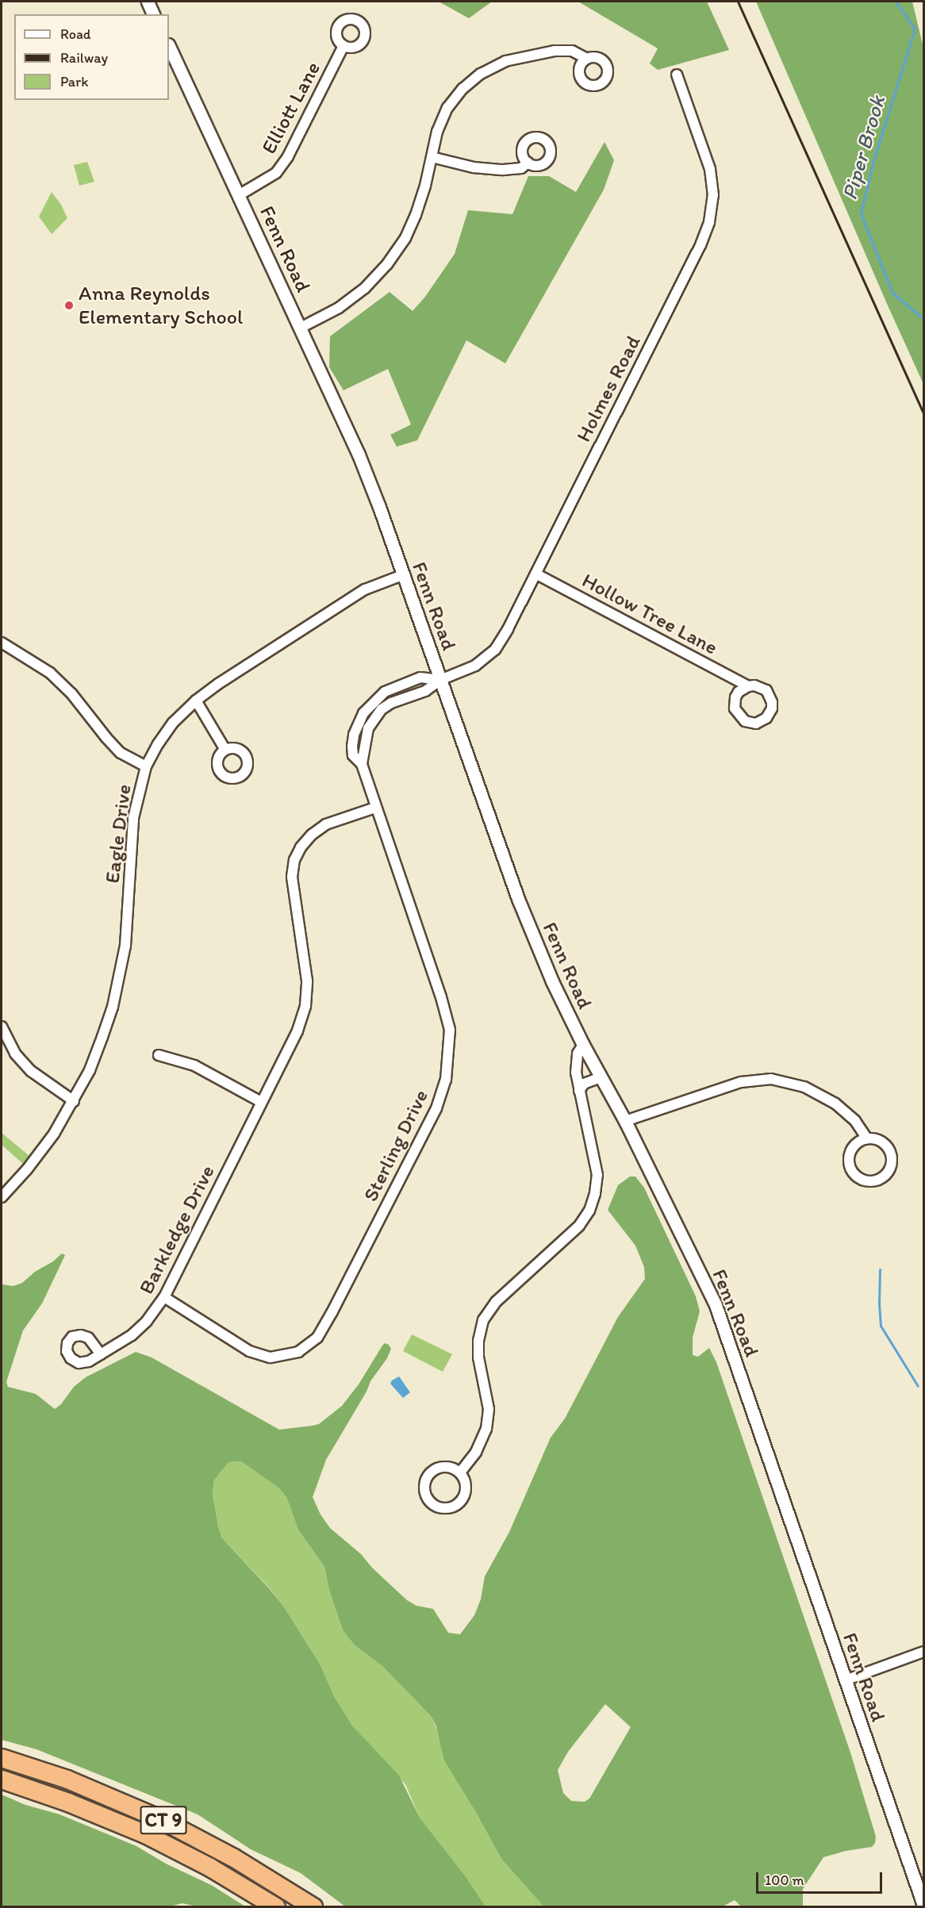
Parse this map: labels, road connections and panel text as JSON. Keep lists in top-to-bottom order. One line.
{"streets":{"highway":["CT 9"],"street":["Elliott Lane","Fenn Road","Holmes Road","Hollow Tree Lane","Eagle Drive","Sterling Drive","Barkledge Drive"]},"crossings":[["Elliott Lane","Fenn Road"],["Fenn Road","Holmes Road"],["Fenn Road","Eagle Drive"],["Fenn Road","Sterling Drive"],["Holmes Road","Hollow Tree Lane"],["Holmes Road","Sterling Drive"],["Sterling Drive","Barkledge Drive"]],"water":["Piper Brook"],"places":["Anna Reynolds Elementary School"],"legend":["Road","Railway","Park"],"scale_bar":"100 m"}
